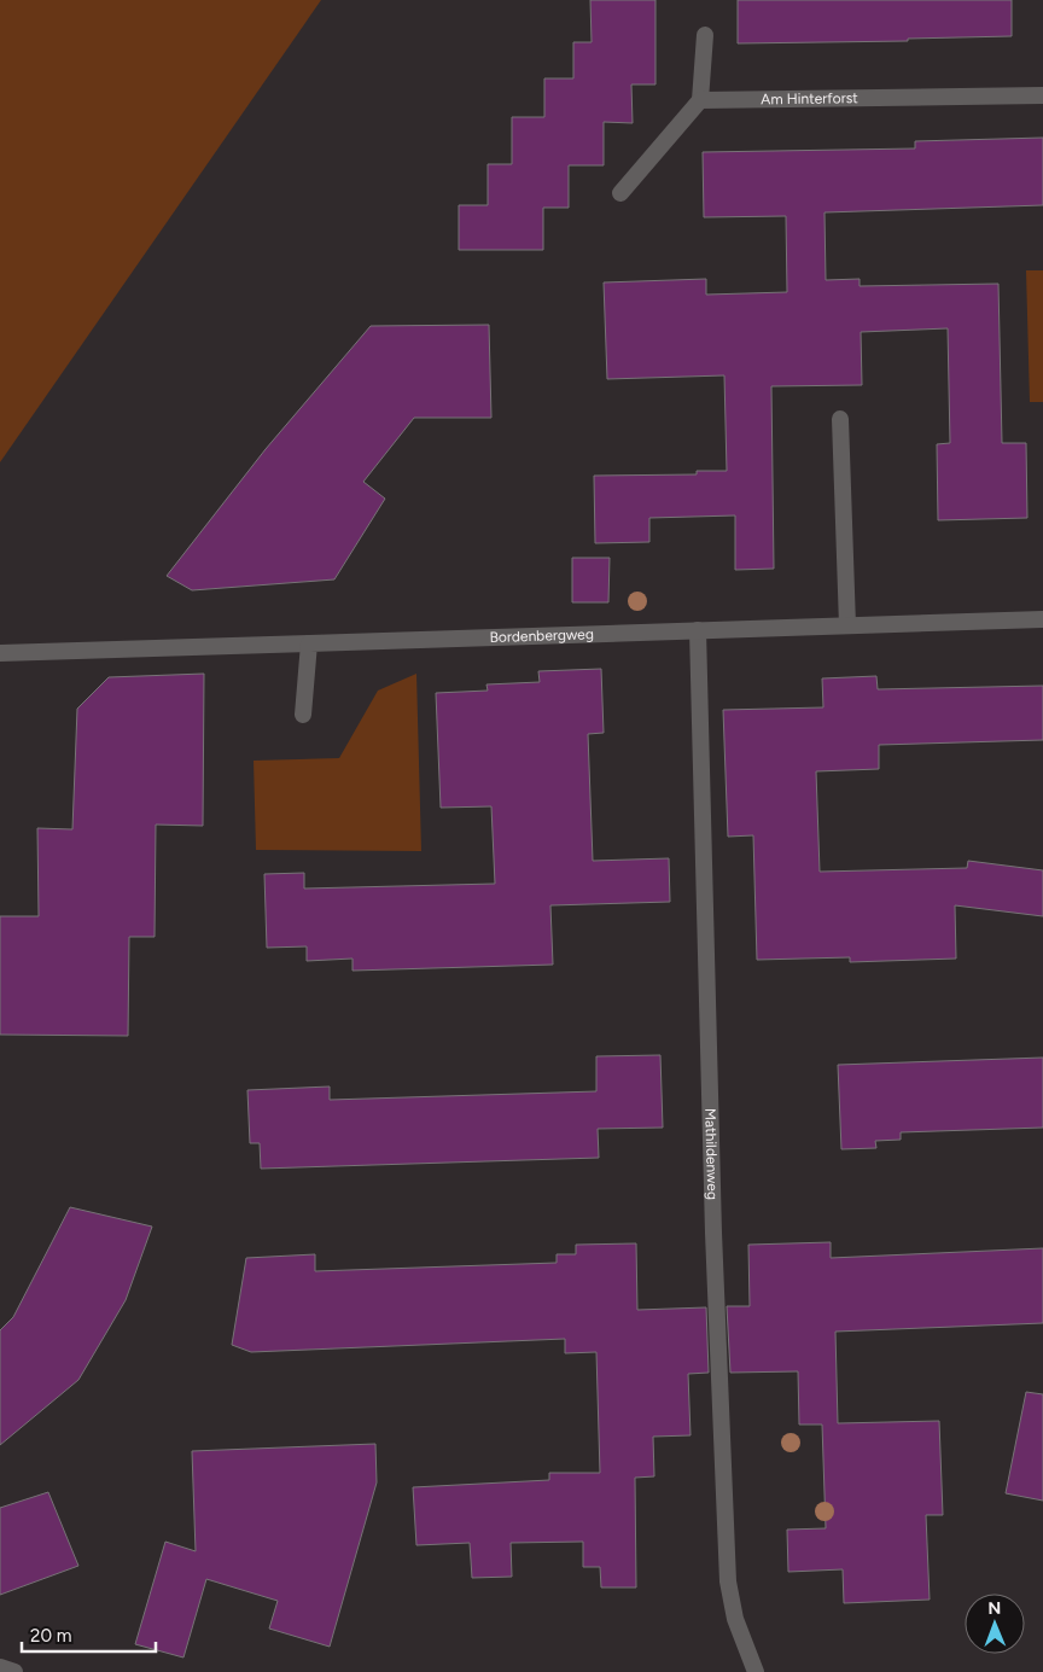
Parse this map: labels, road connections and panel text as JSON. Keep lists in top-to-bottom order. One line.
{"streets":{"street":["Am Hinterforst","Bordenbergweg","Mathildenweg"]},"crossings":[["Bordenbergweg","Mathildenweg"]],"scale_bar":"20 m","north":"top"}
